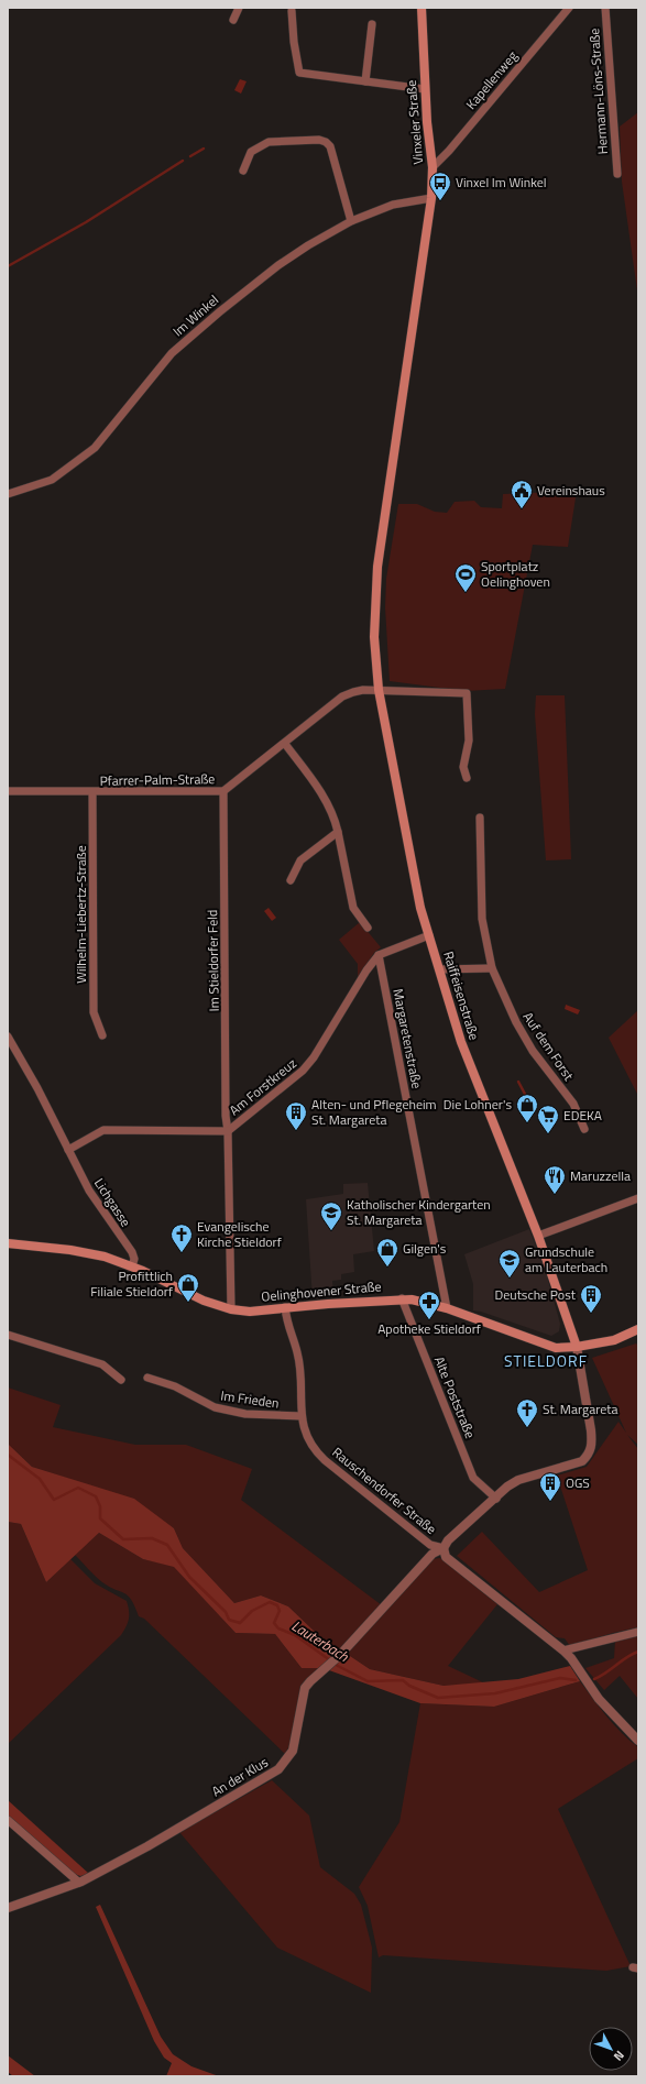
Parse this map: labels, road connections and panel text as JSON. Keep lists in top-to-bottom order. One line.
{"streets":{"main road":["Vinxeler Straße","Raiffeisenstraße","Oelinghovener Straße"],"street":["Kapellenweg","Hermann-Löns-Straße","Im Winkel","Pfarrer-Palm-Straße","Wilhelm-Liebertz-Straße","Im Stieldorfer Feld","Margaretenstraße","Auf dem Forst","Am Forstkreuz","Lichgasse","Alte Poststraße","Im Frieden","Rauschendorfer Straße","An der Klus"]},"crossings":[["Kapellenweg","Vinxeler Straße"],["Vinxeler Straße","Im Winkel"],["Vinxeler Straße","Raiffeisenstraße"],["Pfarrer-Palm-Straße","Wilhelm-Liebertz-Straße"],["Pfarrer-Palm-Straße","Im Stieldorfer Feld"],["Pfarrer-Palm-Straße","Raiffeisenstraße"],["Im Stieldorfer Feld","Am Forstkreuz"],["Raiffeisenstraße","Oelinghovener Straße"],["Raiffeisenstraße","An der Klus"],["Margaretenstraße","Am Forstkreuz"],["Margaretenstraße","Oelinghovener Straße"],["Am Forstkreuz","Oelinghovener Straße"],["Lichgasse","Oelinghovener Straße"],["Oelinghovener Straße","Alte Poststraße"],["Oelinghovener Straße","Rauschendorfer Straße"],["Oelinghovener Straße","An der Klus"],["Alte Poststraße","An der Klus"],["Im Frieden","Rauschendorfer Straße"],["Rauschendorfer Straße","An der Klus"]],"districts":["STIELDORF"],"water":["Lauterbach"],"places":{"bus stop":["Vinxel Im Winkel"],"public building":["Vereinshaus"],"sports":["Sportplatz Oelinghoven"],"shop":["Die Lohner's","Gilgen's","Profittlich Filiale Stieldorf"],"building":["Alten- und Pflegeheim St. Margareta","Deutsche Post","OGS"],"supermarket":["EDEKA"],"restaurant":["Maruzzella"],"school or university":["Katholischer Kindergarten St. Margareta","Grundschule am Lauterbach"],"church":["Evangelische Kirche Stieldorf","St. Margareta"],"pharmacy":["Apotheke Stieldorf"]},"north":"bottom right"}
